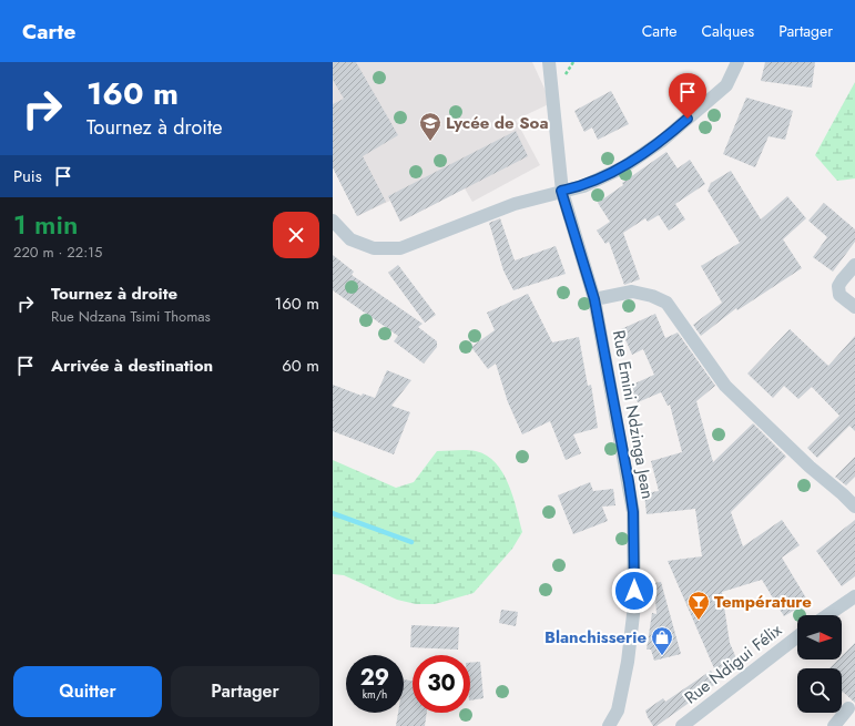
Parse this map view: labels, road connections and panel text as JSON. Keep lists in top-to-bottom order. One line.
{"streets":{"street":["Rue Emini Ndzinga Jean","Rue Ndigui Félix"]},"places":{"school or university":["Lycée de Soa"],"bar":["Température"],"shop":["Blanchisserie"]},"north":"right","page":{"header":"Carte","nav":["Carte","Calques","Partager"],"turn":["160 m","Tournez à droite"],"then":"Puis","heading":["1 min","220 m · 22:15"],"list":[{"name":"Tournez à droite","note":"Rue Ndzana Tsimi Thomas","value":"160 m"},{"name":"Arrivée à destination","value":"60 m"}],"speed":"29 km/h","limit":"30","buttons":["Quitter","Partager"]}}
